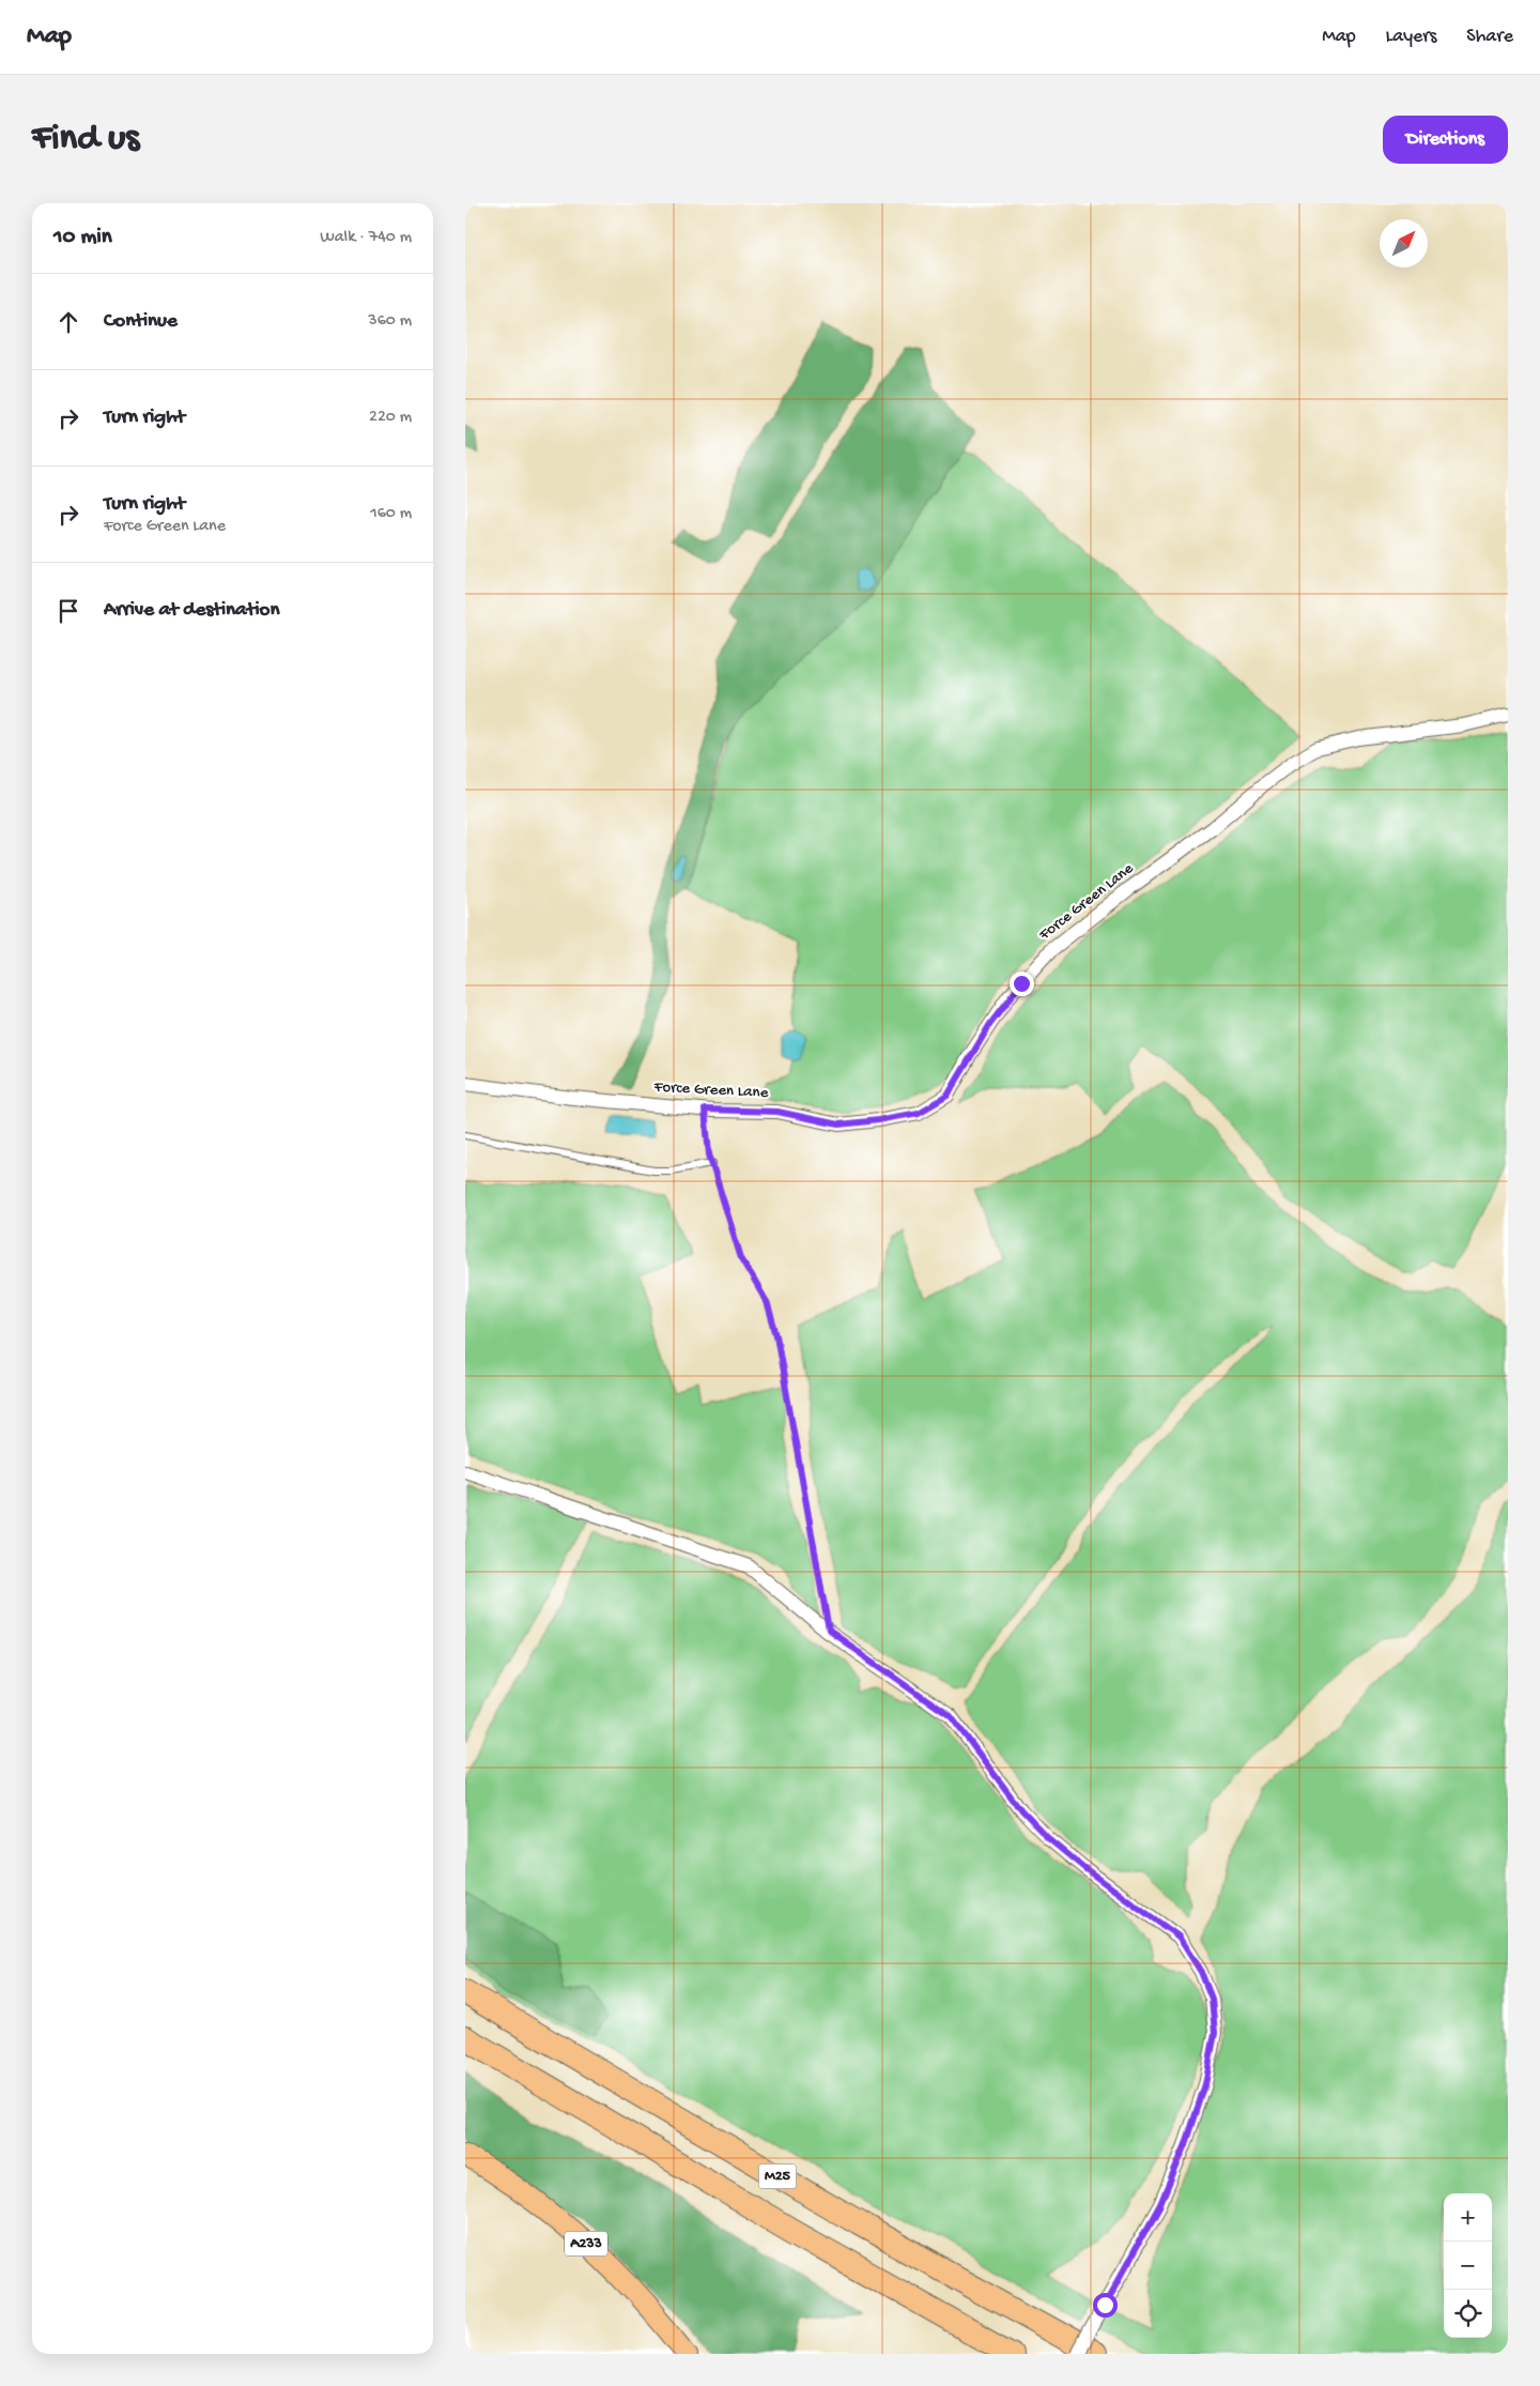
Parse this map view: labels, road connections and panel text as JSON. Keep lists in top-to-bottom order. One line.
{"streets":{"highway":["M25"],"main road":["A233"],"street":["Force Green Lane"]},"north":"top right","page":{"header":"Map","nav":["Map","Layers","Share"],"buttons":"Directions","title":"Find us","heading":["10 min","Walk · 740 m"],"list":[["Continue","360 m"],["Turn right","220 m"],["Turn right","Force Green Lane","160 m"],"Arrive at destination"],"map_buttons":["+","−"]}}
